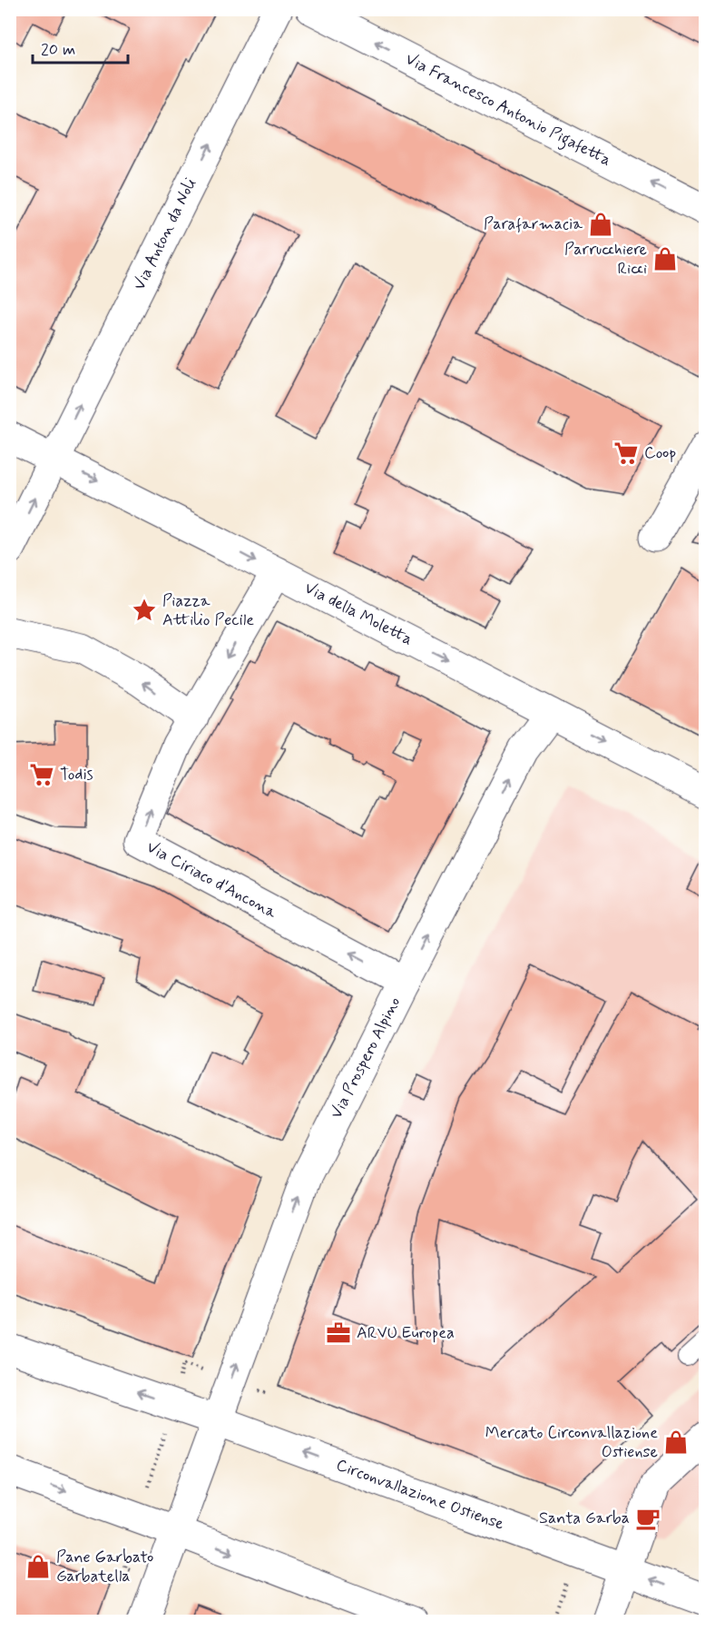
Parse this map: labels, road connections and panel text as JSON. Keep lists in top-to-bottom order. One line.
{"streets":{"street":["Via Francesco Antonio Pigafetta","Via Anton da Noli","Via della Moletta","Via Ciriaco d'Ancona","Via Prospero Alpino","Circonvallazione Ostiense"]},"crossings":[["Via Anton da Noli","Via della Moletta"],["Via della Moletta","Via Prospero Alpino"],["Via Ciriaco d'Ancona","Via Prospero Alpino"],["Via Prospero Alpino","Circonvallazione Ostiense"]],"one_way":["Via Francesco Antonio Pigafetta","Via Anton da Noli","Via della Moletta","Via Prospero Alpino"],"places":{"shop":["Parafarmacia","Parrucchiere Ricci","Mercato Circonvallazione Ostiense","Pane Garbato Garbatella"],"supermarket":["Coop","Todis"],"place":["Piazza Attilio Pecile"],"office":["ARVU Europea"],"cafe":["Santa Garba"]},"scale_bar":"20 m"}
